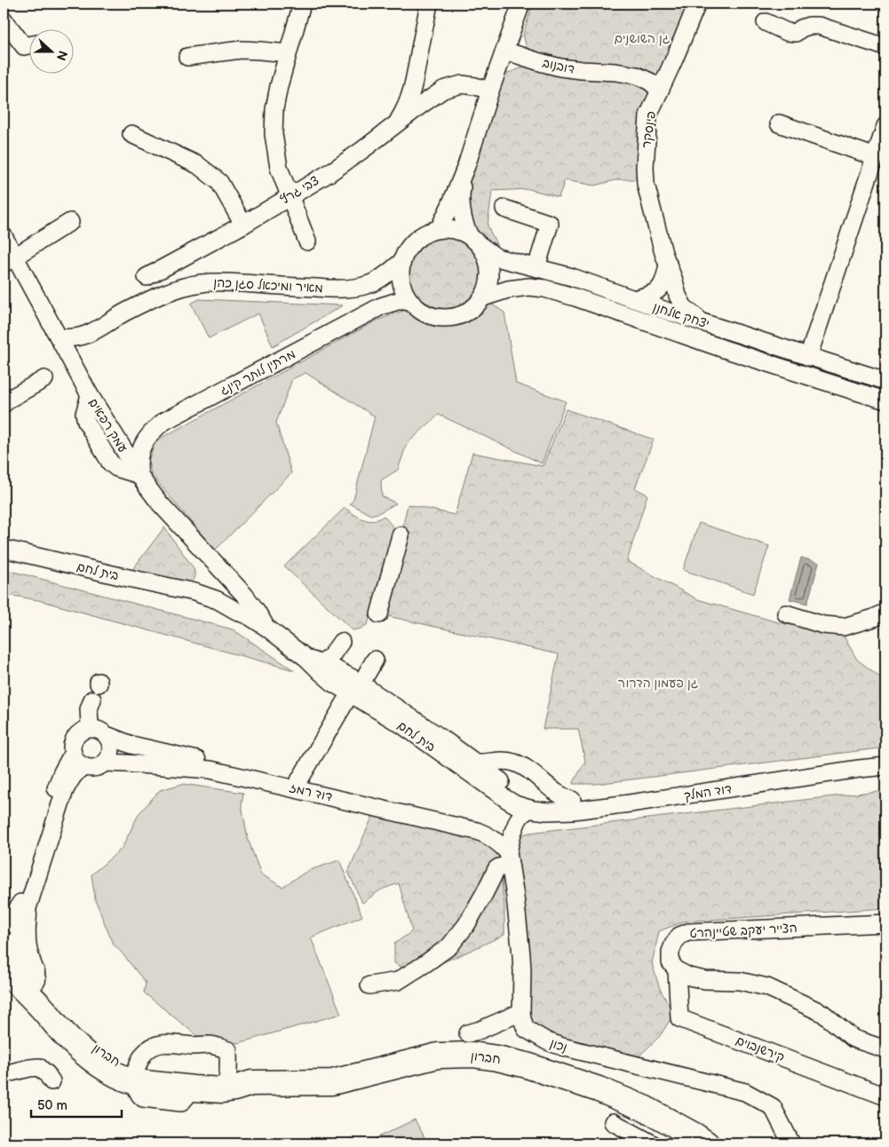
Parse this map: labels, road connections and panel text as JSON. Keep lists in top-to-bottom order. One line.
{"streets":{"highway":["חברון"],"street":["דובנוב","פינסקר","צבי גרץ","מאיר ומיכאל סגן כהן","יצחק אלחנן","מרתין לותר קינג","עמק רפאים","בית לחם","דוד רמז","דוד המלך","הצייר יעקב שטיינהרט","נכון","קירשנבוים"]},"crossings":[["דובנוב","פינסקר"],["פינסקר","יצחק אלחנן"],["מאיר ומיכאל סגן כהן","יצחק אלחנן"],["מאיר ומיכאל סגן כהן","מרתין לותר קינג"],["מאיר ומיכאל סגן כהן","עמק רפאים"],["יצחק אלחנן","מרתין לותר קינג"],["מרתין לותר קינג","עמק רפאים"],["עמק רפאים","בית לחם"],["בית לחם","דוד המלך"],["בית לחם","נכון"],["דוד רמז","נכון"],["דוד המלך","נכון"],["הצייר יעקב שטיינהרט","קירשנבוים"]],"parks":["גן השושנים","גן פעמון הדרור"],"scale_bar":"50 m","north":"right"}
